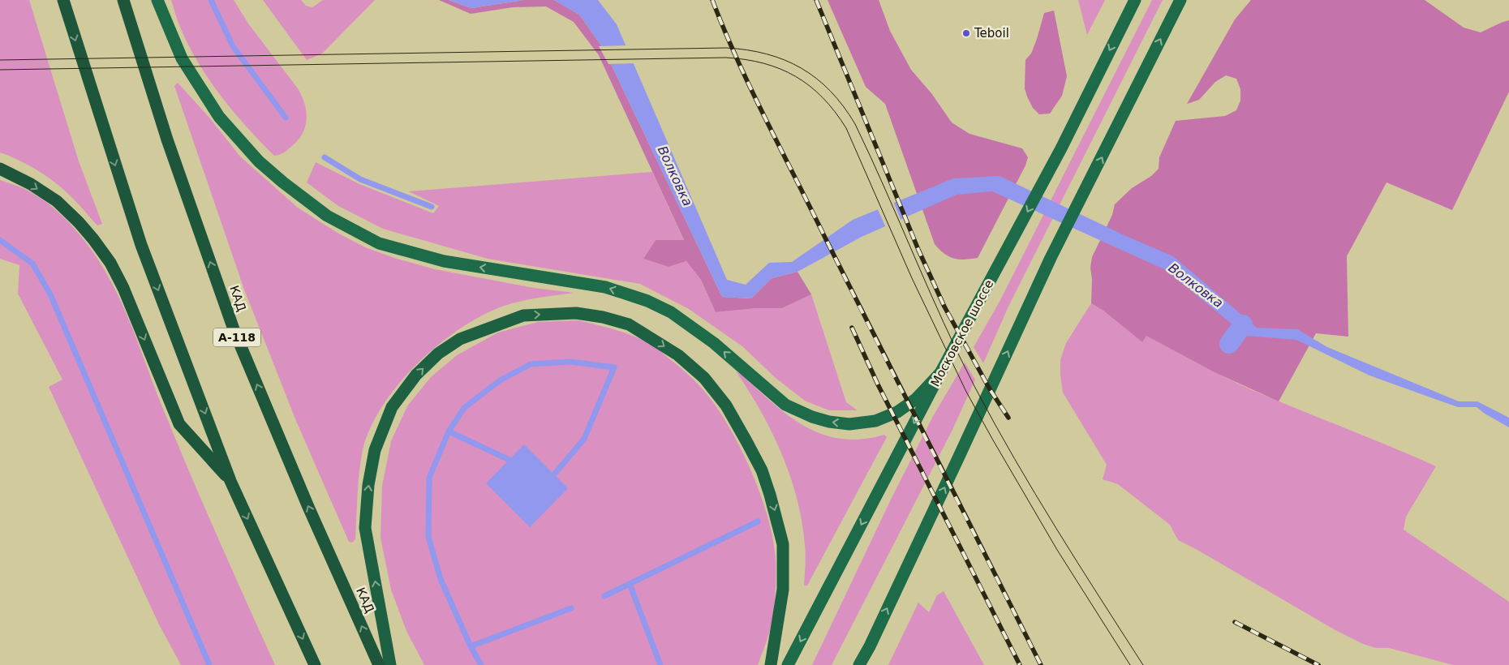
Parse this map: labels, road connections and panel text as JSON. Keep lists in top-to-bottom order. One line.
{"streets":{"highway":["КАД","А-118"],"main road":["Московское шоссе"]},"water":["Волковка"],"places":["Teboil"]}
